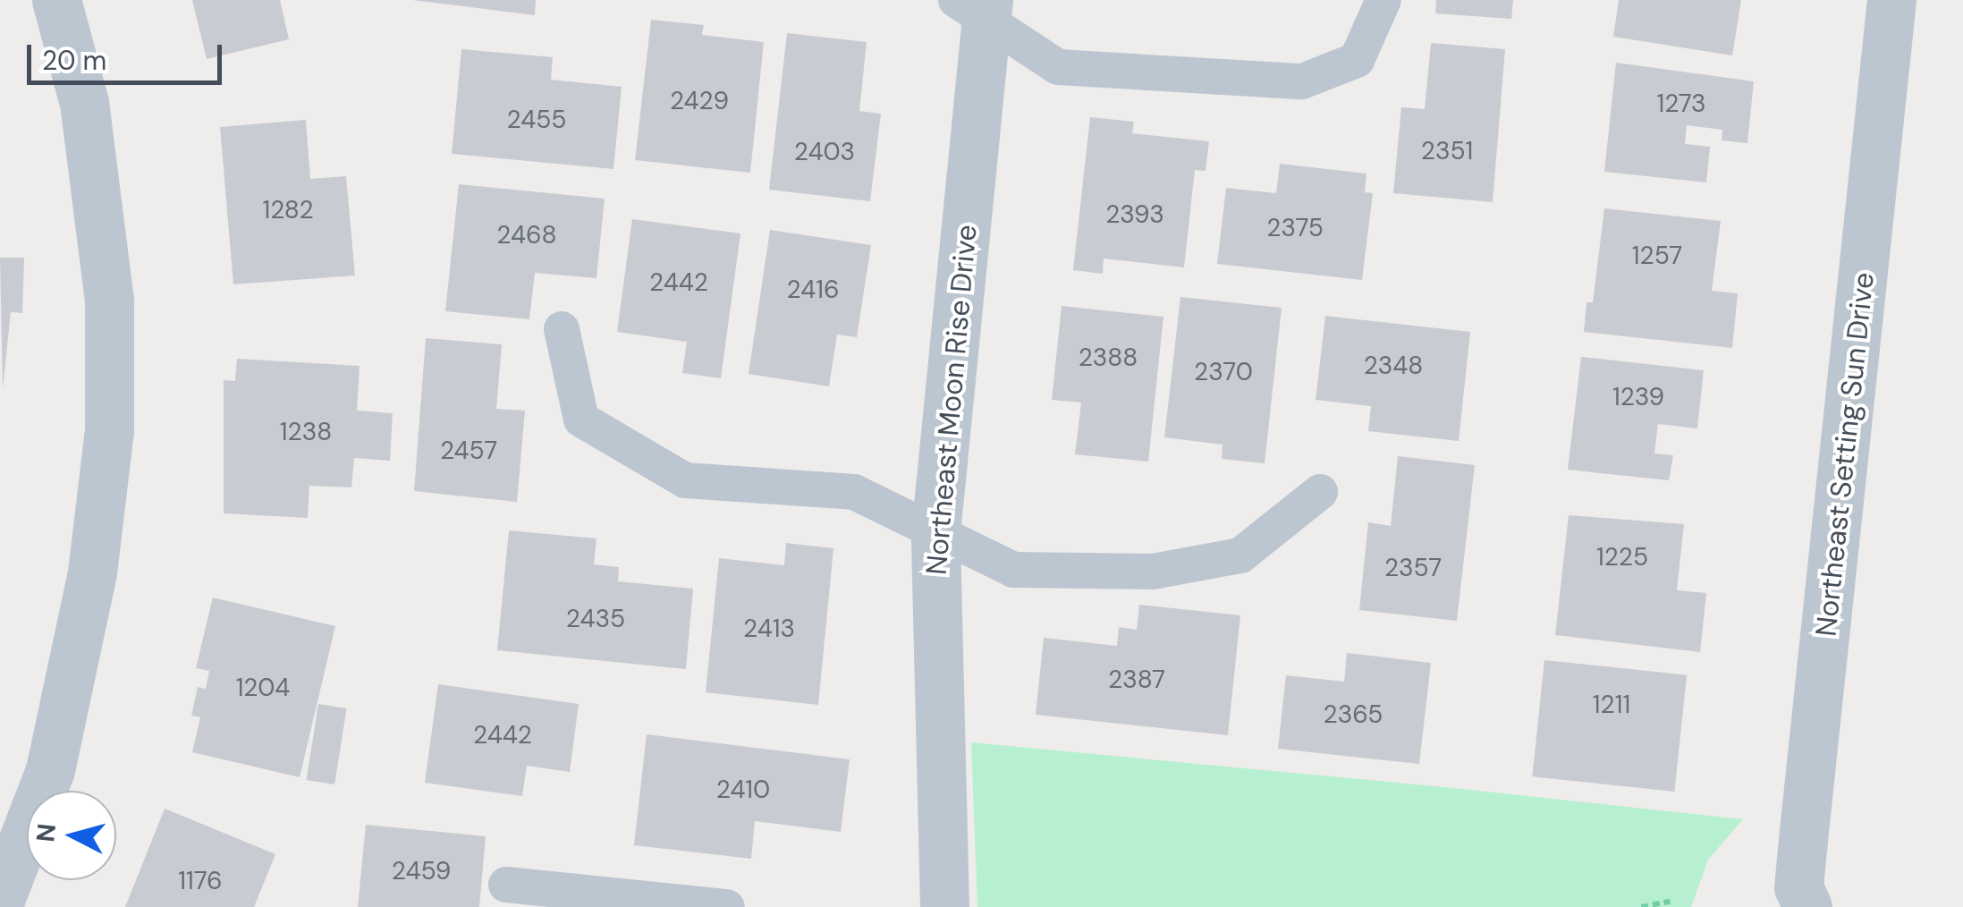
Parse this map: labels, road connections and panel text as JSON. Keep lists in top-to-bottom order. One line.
{"streets":{"street":["Northeast Moon Rise Drive","Northeast Setting Sun Drive"]},"house_numbers":["2429","1273","2455","2351","2403","1282","2393","2375","2468","1257","2442","2416","2388","2348","2370","1239","1238","2457","1225","2357","2435","2413","2387","1204","1211","2365","2442","2410","2459","1176"],"scale_bar":"20 m","north":"left"}
